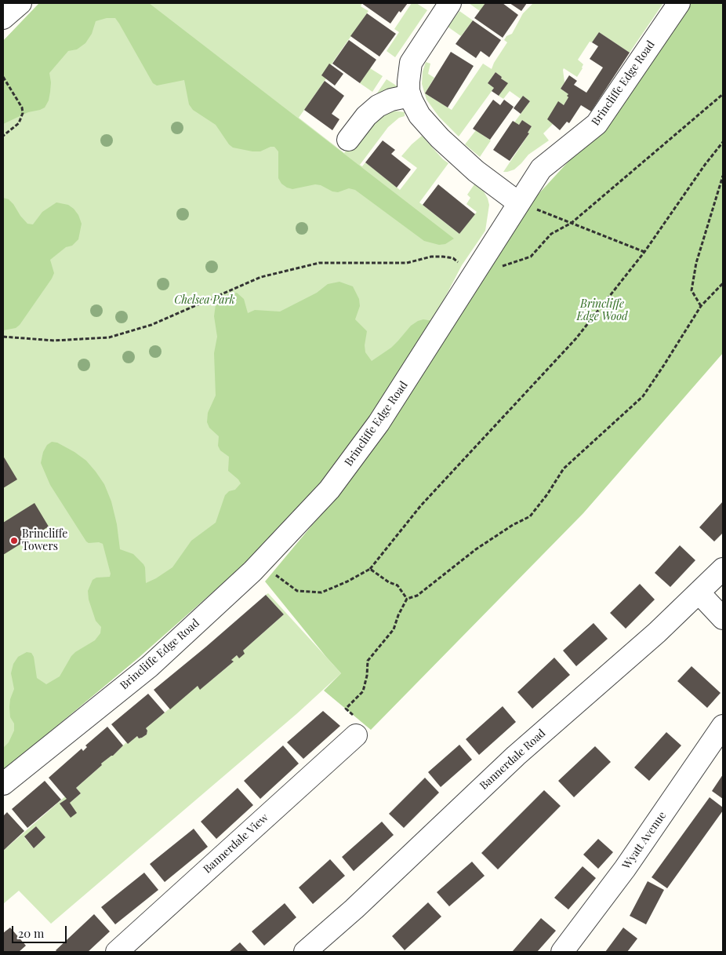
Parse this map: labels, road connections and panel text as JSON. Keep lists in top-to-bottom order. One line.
{"streets":{"street":["Brincliffe Edge Road","Bannerdale Road","Wyatt Avenue","Bannerdale View"]},"parks":["Chelsea Park","Brincliffe Edge Wood"],"places":["Brincliffe Towers"],"scale_bar":"20 m"}
